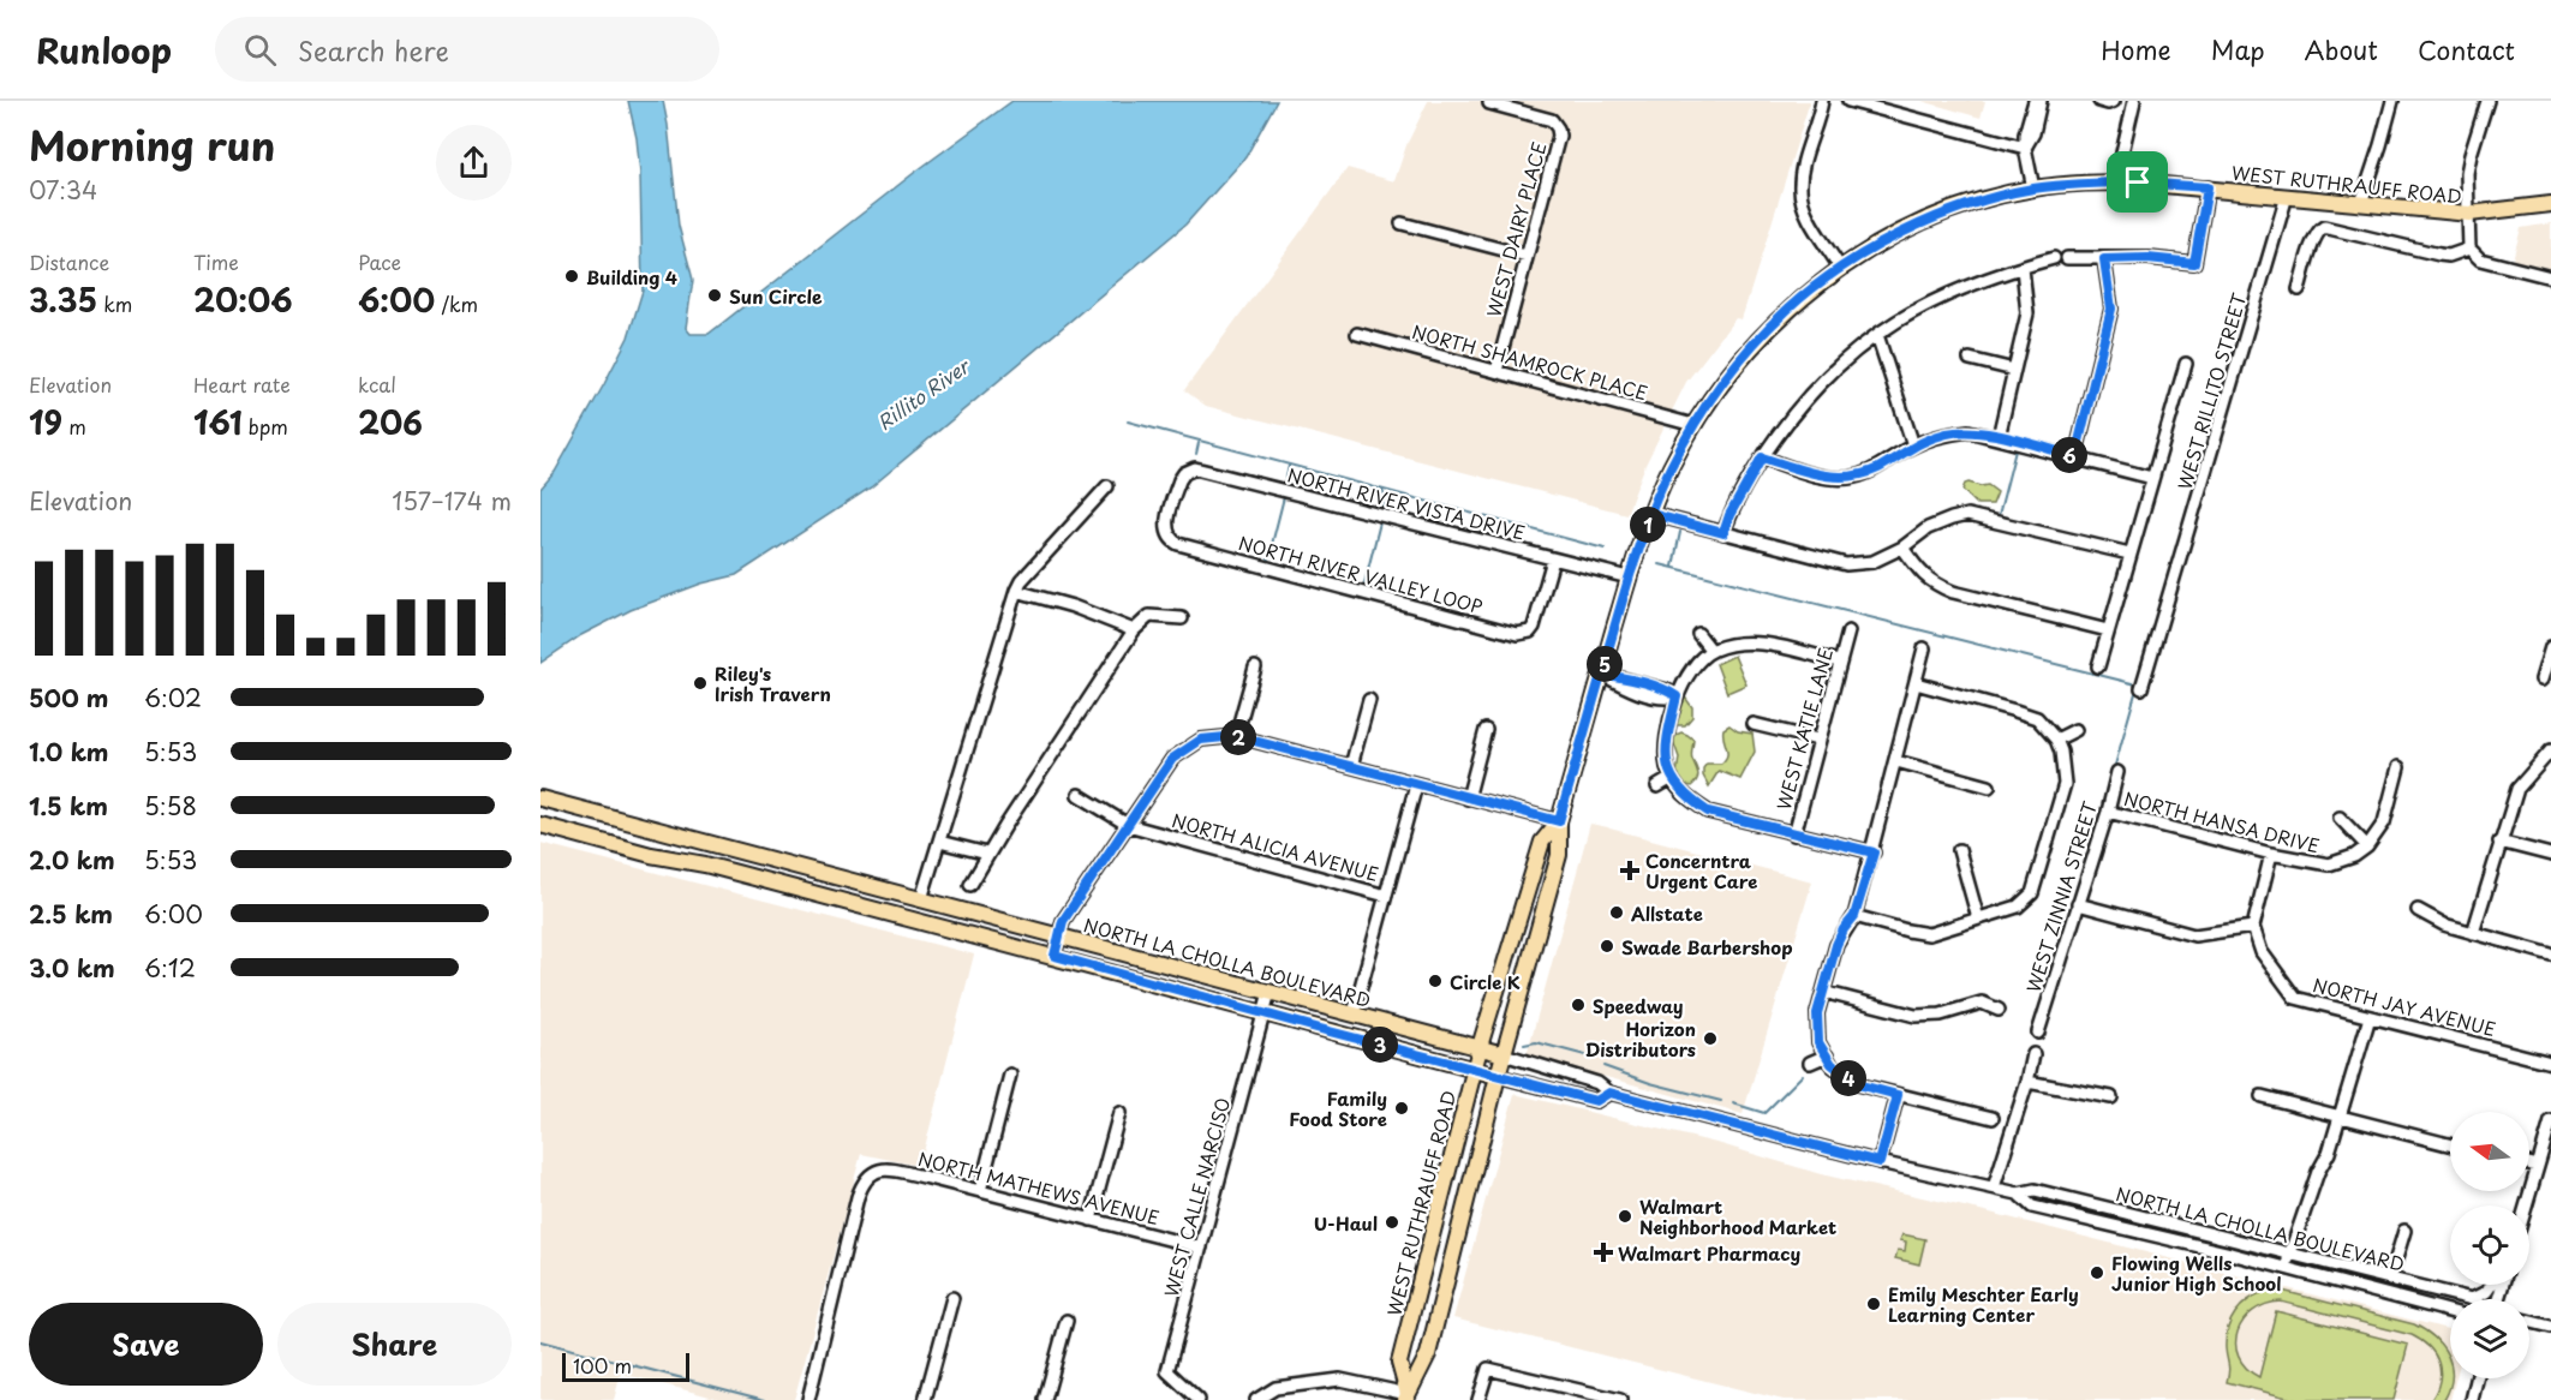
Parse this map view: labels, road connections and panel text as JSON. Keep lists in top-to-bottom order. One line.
{"streets":{"main road":["WEST RUTHRAUFF ROAD","NORTH LA CHOLLA BOULEVARD"],"street":["WEST DAIRY PLACE","NORTH SHAMROCK PLACE","WEST RILLITO STREET","NORTH RIVER VISTA DRIVE","NORTH RIVER VALLEY LOOP","WEST KATIE LANE","NORTH HANSA DRIVE","NORTH ALICIA AVENUE","WEST ZINNIA STREET","NORTH JAY AVENUE","NORTH MATHEWS AVENUE","WEST CALLE NARCISO"]},"crossings":[["WEST RUTHRAUFF ROAD","NORTH SHAMROCK PLACE"],["WEST RUTHRAUFF ROAD","WEST RILLITO STREET"],["WEST RUTHRAUFF ROAD","NORTH RIVER VISTA DRIVE"],["WEST RUTHRAUFF ROAD","NORTH LA CHOLLA BOULEVARD"],["WEST DAIRY PLACE","NORTH SHAMROCK PLACE"],["NORTH RIVER VISTA DRIVE","NORTH RIVER VALLEY LOOP"],["NORTH HANSA DRIVE","WEST ZINNIA STREET"],["NORTH LA CHOLLA BOULEVARD","WEST CALLE NARCISO"],["NORTH MATHEWS AVENUE","WEST CALLE NARCISO"]],"water":["Rillito River"],"places":{"other":["Building 4","Sun Circle","Riley's Irish Travern","Allstate","Swade Barbershop","Circle K","Speedway","Horizon Distributors","Family Food Store","Walmart Neighborhood Market","U-Haul","Flowing Wells Junior High School","Emily Meschter Early Learning Center"],"health":["Concerntra Urgent Care","Walmart Pharmacy"]},"scale_bar":"100 m","north":"left","page":{"header":"Runloop","search":"Search here","nav":["Home","Map","About","Contact"],"heading":["Morning run","07:34"],"stats":[["Distance","3.35 km"],["Time","20:06"],["Pace","6:00 /km"],["Elevation","19 m"],["Heart rate","161 bpm"],["kcal","206"]],"pins":["6","1","5","2","3","4"],"chart":["Elevation","157–174 m"],"list":[{"name":"500 m","note":"6:02"},{"name":"1.0 km","note":"5:53"},{"name":"1.5 km","note":"5:58"},{"name":"2.0 km","note":"5:53"},{"name":"2.5 km","note":"6:00"},{"name":"3.0 km","note":"6:12"}],"buttons":["Save","Share"],"scale":"100 m"}}
